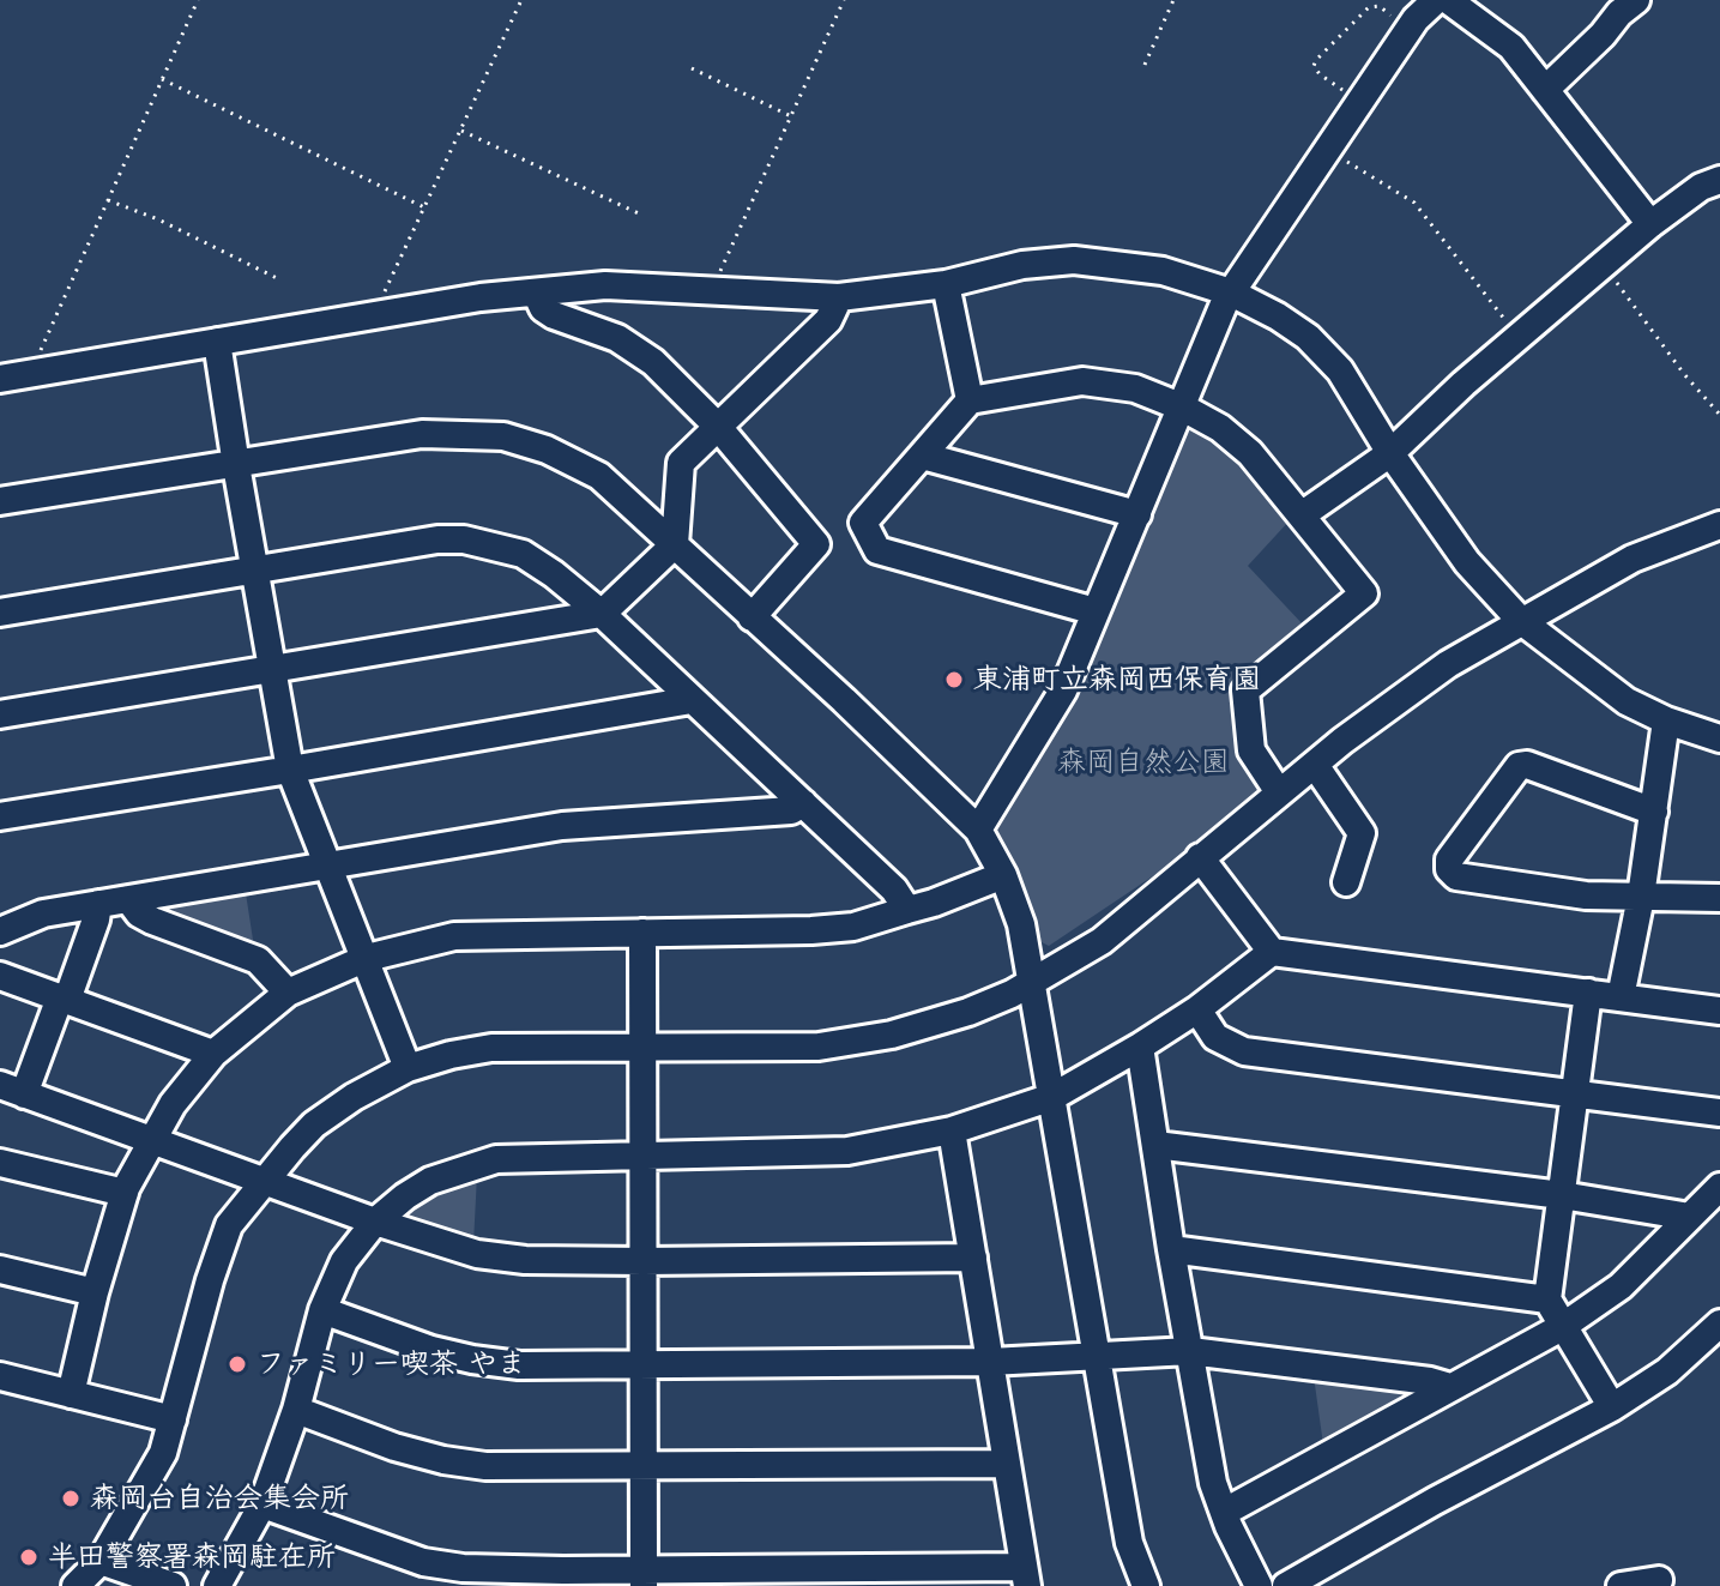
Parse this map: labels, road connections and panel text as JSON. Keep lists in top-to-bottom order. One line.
{"parks":["森岡自然公園"],"places":["東浦町立森岡西保育園","ファミリー喫茶 やま","森岡台自治会集会所","半田警察署森岡駐在所"]}
